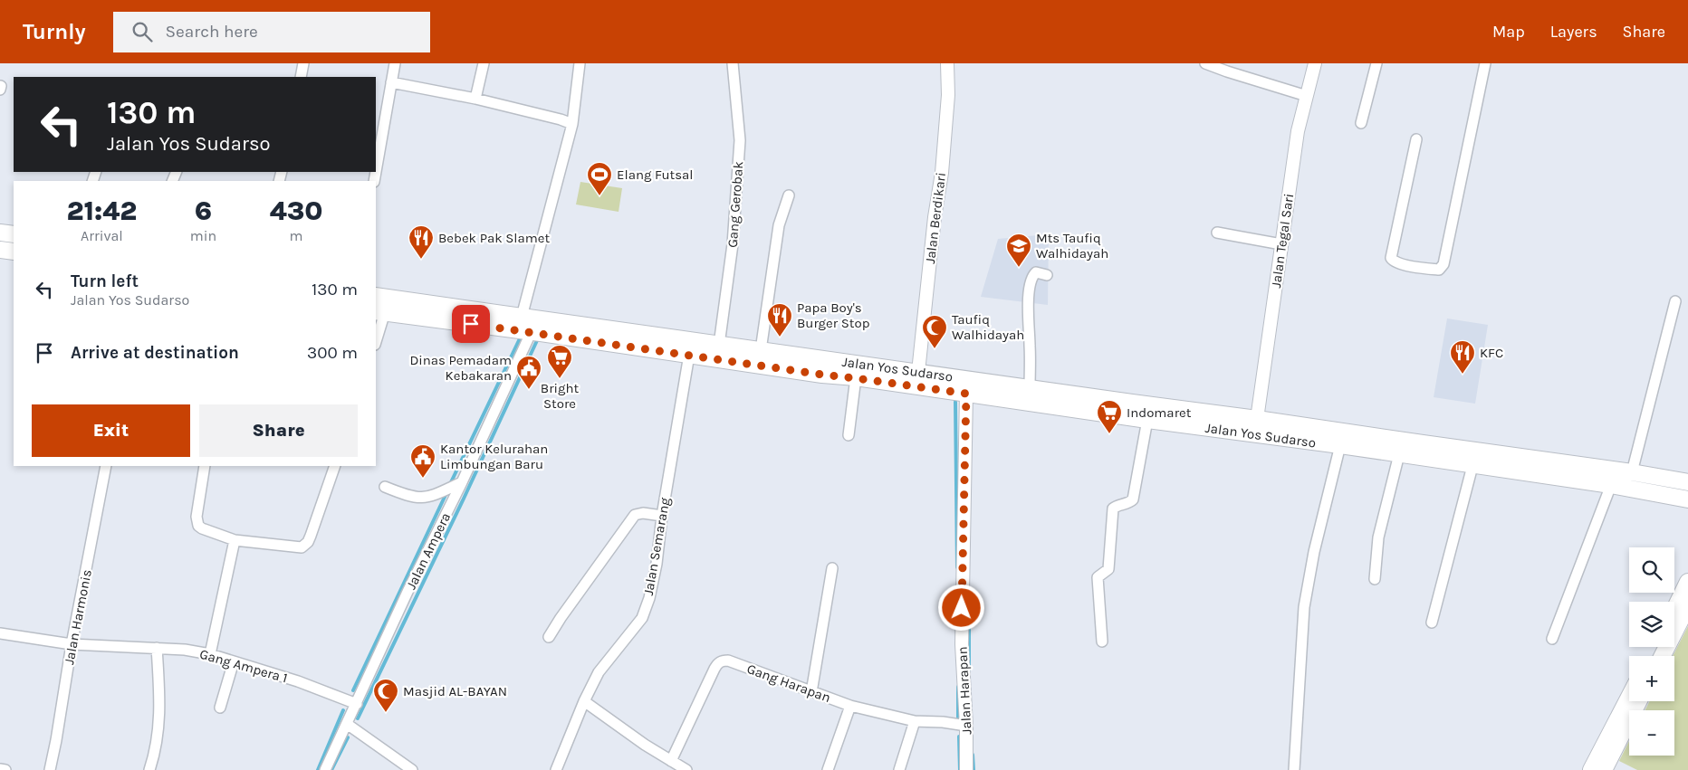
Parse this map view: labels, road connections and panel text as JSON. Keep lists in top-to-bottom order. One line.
{"streets":{"main road":["Jalan Yos Sudarso"],"street":["Gang Gerobak","Jalan Berdikari","Jalan Tegal Sari","Jalan Semarang","Jalan Ampera","Jalan Harmonis","Gang Ampera 1","Gang Harapan","Jalan Harapan"]},"crossings":[["Gang Gerobak","Jalan Yos Sudarso"],["Jalan Berdikari","Jalan Yos Sudarso"],["Jalan Tegal Sari","Jalan Yos Sudarso"],["Jalan Yos Sudarso","Jalan Semarang"],["Jalan Yos Sudarso","Jalan Ampera"],["Jalan Yos Sudarso","Jalan Harapan"],["Jalan Ampera","Gang Ampera 1"],["Jalan Harmonis","Gang Ampera 1"],["Gang Harapan","Jalan Harapan"]],"places":{"sports":["Elang Futsal"],"restaurant":["Bebek Pak Slamet","Papa Boy's Burger Stop","KFC"],"school or university":["Mts Taufiq Walhidayah"],"mosque":["Taufiq Walhidayah","Masjid AL-BAYAN"],"supermarket":["Bright Store","Indomaret"],"public building":["Dinas Pemadam Kebakaran","Kantor Kelurahan Limbungan Baru"]},"page":{"header":"Turnly","search":"Search here","nav":["Map","Layers","Share"],"turn":["130 m","Jalan Yos Sudarso"],"eta":["21:42","Arrival","6","min","430","m"],"list":[{"name":"Turn left","note":"Jalan Yos Sudarso","value":"130 m"},{"name":"Arrive at destination","value":"300 m"}],"buttons":["Exit","Share"],"map_buttons":["+","−"]}}
